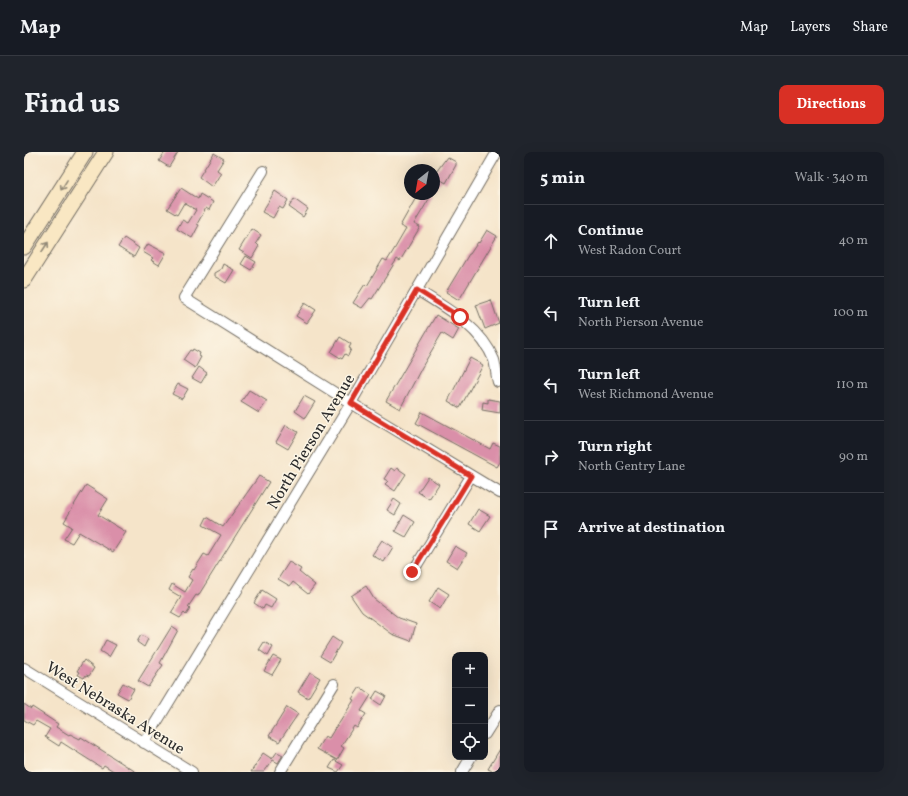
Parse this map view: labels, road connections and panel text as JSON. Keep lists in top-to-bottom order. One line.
{"streets":{"street":["North Pierson Avenue","West Nebraska Avenue"]},"crossings":[["North Pierson Avenue","West Nebraska Avenue"]],"north":"bottom left","page":{"header":"Map","nav":["Map","Layers","Share"],"title":"Find us","buttons":"Directions","heading":["5 min","Walk · 340 m"],"list":[["Continue","West Radon Court","40 m"],["Turn left","North Pierson Avenue","100 m"],["Turn left","West Richmond Avenue","110 m"],["Turn right","North Gentry Lane","90 m"],"Arrive at destination"],"map_buttons":["+","−"]}}
